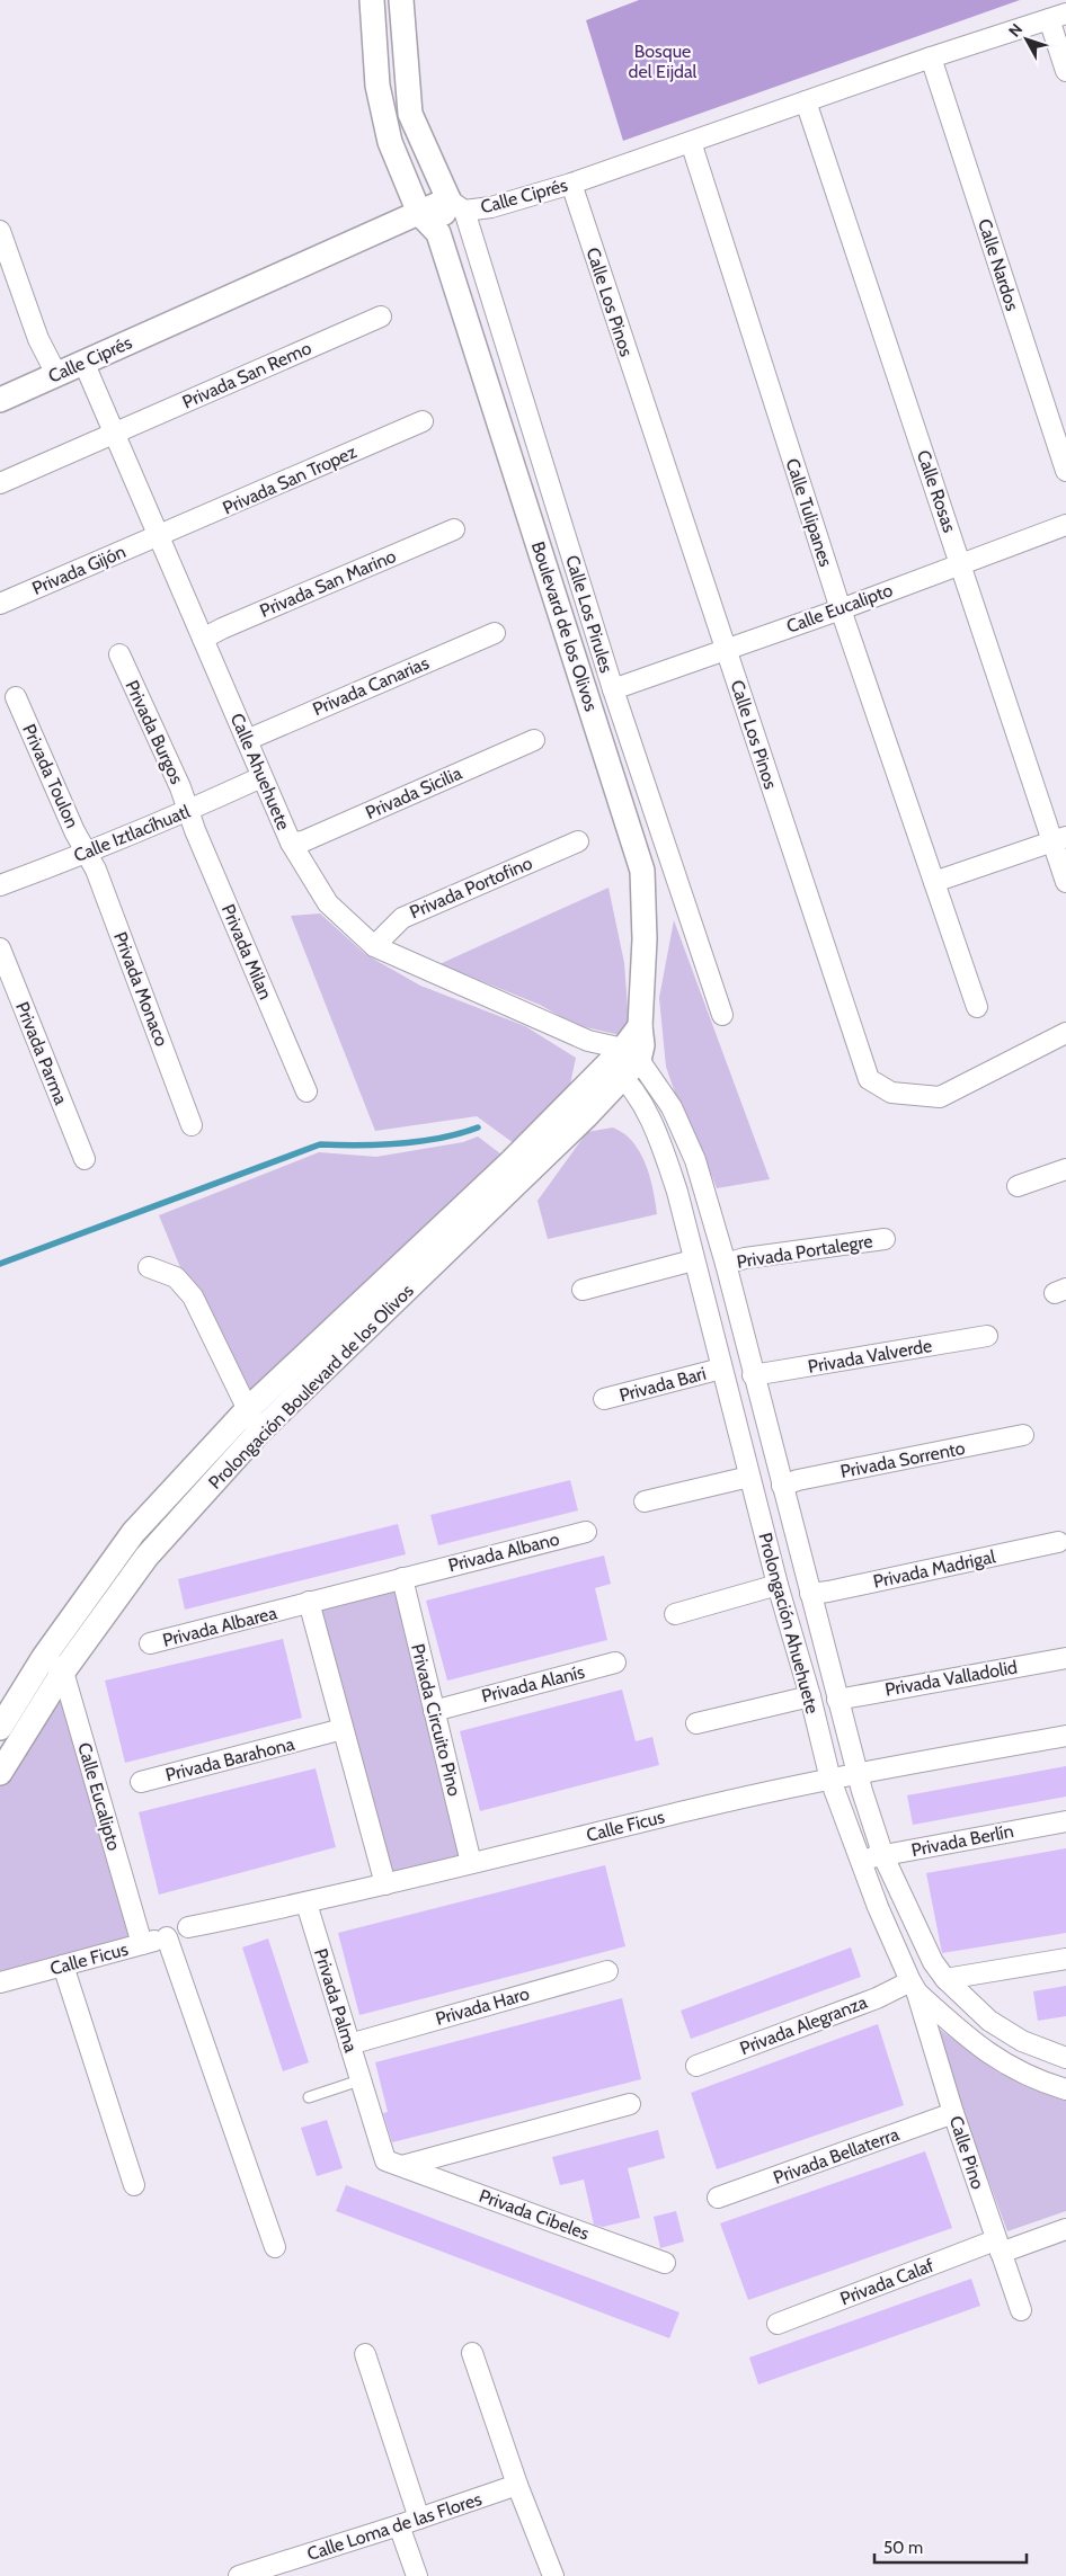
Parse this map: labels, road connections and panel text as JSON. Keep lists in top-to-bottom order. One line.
{"streets":{"street":["Calle Ciprés","Calle Nardos","Calle Los Pinos","Privada San Remo","Privada San Tropez","Calle Rosas","Calle Tulipanes","Privada Gijón","Privada San Marino","Calle Eucalipto","Calle Los Pirules","Boulevard de los Olivos","Privada Canarias","Privada Burgos","Calle Ahuehuete","Privada Toulon","Privada Sicilia","Calle Iztlacíhuatl","Privada Portofino","Privada Milan","Privada Monaco","Privada Parma","Privada Portalegre","Privada Valverde","Privada Bari","Prolongación Boulevard de los Olivos","Privada Sorrento","Privada Albano","Privada Madrigal","Prolongación Ahuehuete","Privada Albarea","Privada Valladolid","Privada Alanís","Privada Circuito Pino","Privada Barahona","Calle Ficus","Privada Berlín","Privada Palma","Privada Haro","Privada Alegranza","Calle Pino","Privada Bellaterra","Privada Cibeles","Privada Calaf","Calle Loma de las Flores"]},"crossings":[["Calle Ciprés","Calle Nardos"],["Calle Ciprés","Calle Los Pinos"],["Calle Ciprés","Calle Rosas"],["Calle Ciprés","Calle Tulipanes"],["Calle Ciprés","Calle Los Pirules"],["Calle Ciprés","Boulevard de los Olivos"],["Calle Ciprés","Calle Ahuehuete"],["Calle Los Pinos","Calle Eucalipto"],["Privada San Remo","Calle Ahuehuete"],["Privada San Tropez","Privada Gijón"],["Privada San Tropez","Calle Ahuehuete"],["Calle Rosas","Calle Eucalipto"],["Calle Tulipanes","Calle Eucalipto"],["Privada Gijón","Calle Ahuehuete"],["Privada San Marino","Calle Ahuehuete"],["Calle Eucalipto","Calle Los Pirules"],["Calle Eucalipto","Prolongación Boulevard de los Olivos"],["Calle Eucalipto","Calle Ficus"],["Boulevard de los Olivos","Calle Ahuehuete"],["Boulevard de los Olivos","Prolongación Boulevard de los Olivos"],["Boulevard de los Olivos","Prolongación Ahuehuete"],["Privada Canarias","Calle Ahuehuete"],["Privada Burgos","Calle Iztlacíhuatl"],["Privada Burgos","Privada Milan"],["Calle Ahuehuete","Privada Sicilia"],["Calle Ahuehuete","Calle Iztlacíhuatl"],["Calle Ahuehuete","Privada Portofino"],["Calle Ahuehuete","Prolongación Boulevard de los Olivos"],["Calle Ahuehuete","Prolongación Ahuehuete"],["Privada Toulon","Calle Iztlacíhuatl"],["Privada Toulon","Privada Monaco"],["Calle Iztlacíhuatl","Privada Milan"],["Calle Iztlacíhuatl","Privada Monaco"],["Privada Portalegre","Prolongación Ahuehuete"],["Privada Valverde","Prolongación Ahuehuete"],["Privada Bari","Prolongación Ahuehuete"],["Prolongación Boulevard de los Olivos","Prolongación Ahuehuete"],["Privada Sorrento","Prolongación Ahuehuete"],["Privada Albano","Privada Albarea"],["Privada Albano","Privada Circuito Pino"],["Privada Madrigal","Prolongación Ahuehuete"],["Prolongación Ahuehuete","Privada Valladolid"],["Prolongación Ahuehuete","Calle Ficus"],["Prolongación Ahuehuete","Privada Berlín"],["Prolongación Ahuehuete","Privada Alegranza"],["Prolongación Ahuehuete","Calle Pino"],["Privada Alanís","Privada Circuito Pino"],["Privada Circuito Pino","Calle Ficus"],["Calle Ficus","Privada Palma"],["Privada Palma","Privada Haro"],["Privada Palma","Privada Cibeles"],["Privada Alegranza","Calle Pino"],["Calle Pino","Privada Bellaterra"],["Calle Pino","Privada Calaf"]],"parks":["Bosque del Eijdal"],"scale_bar":"50 m","north":"top left"}
